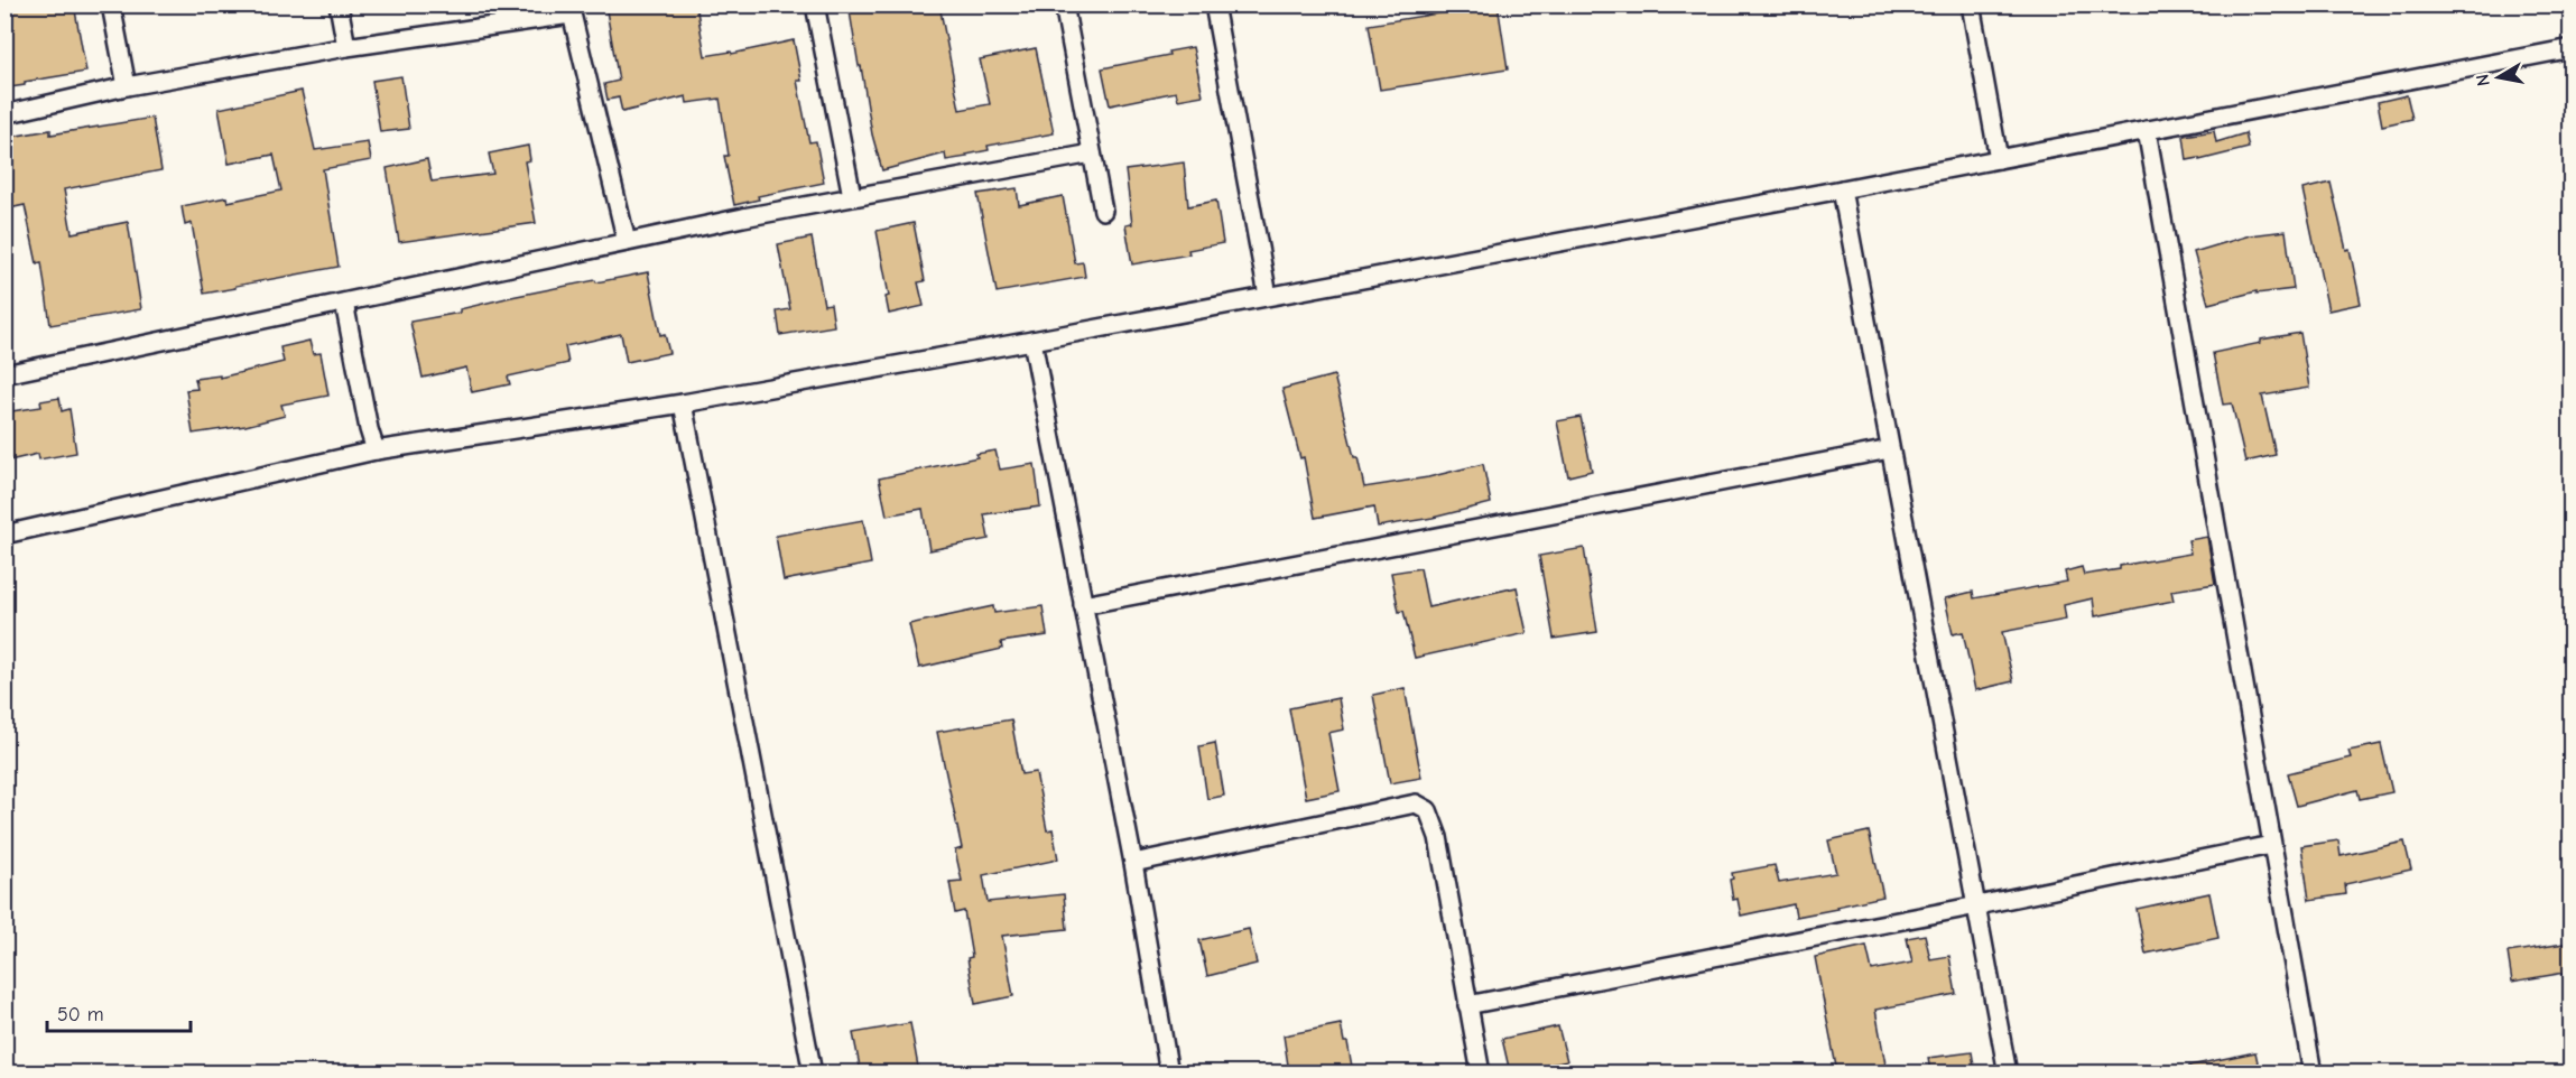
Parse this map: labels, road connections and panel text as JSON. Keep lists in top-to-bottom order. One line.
{"scale_bar":"50 m","north":"left"}
